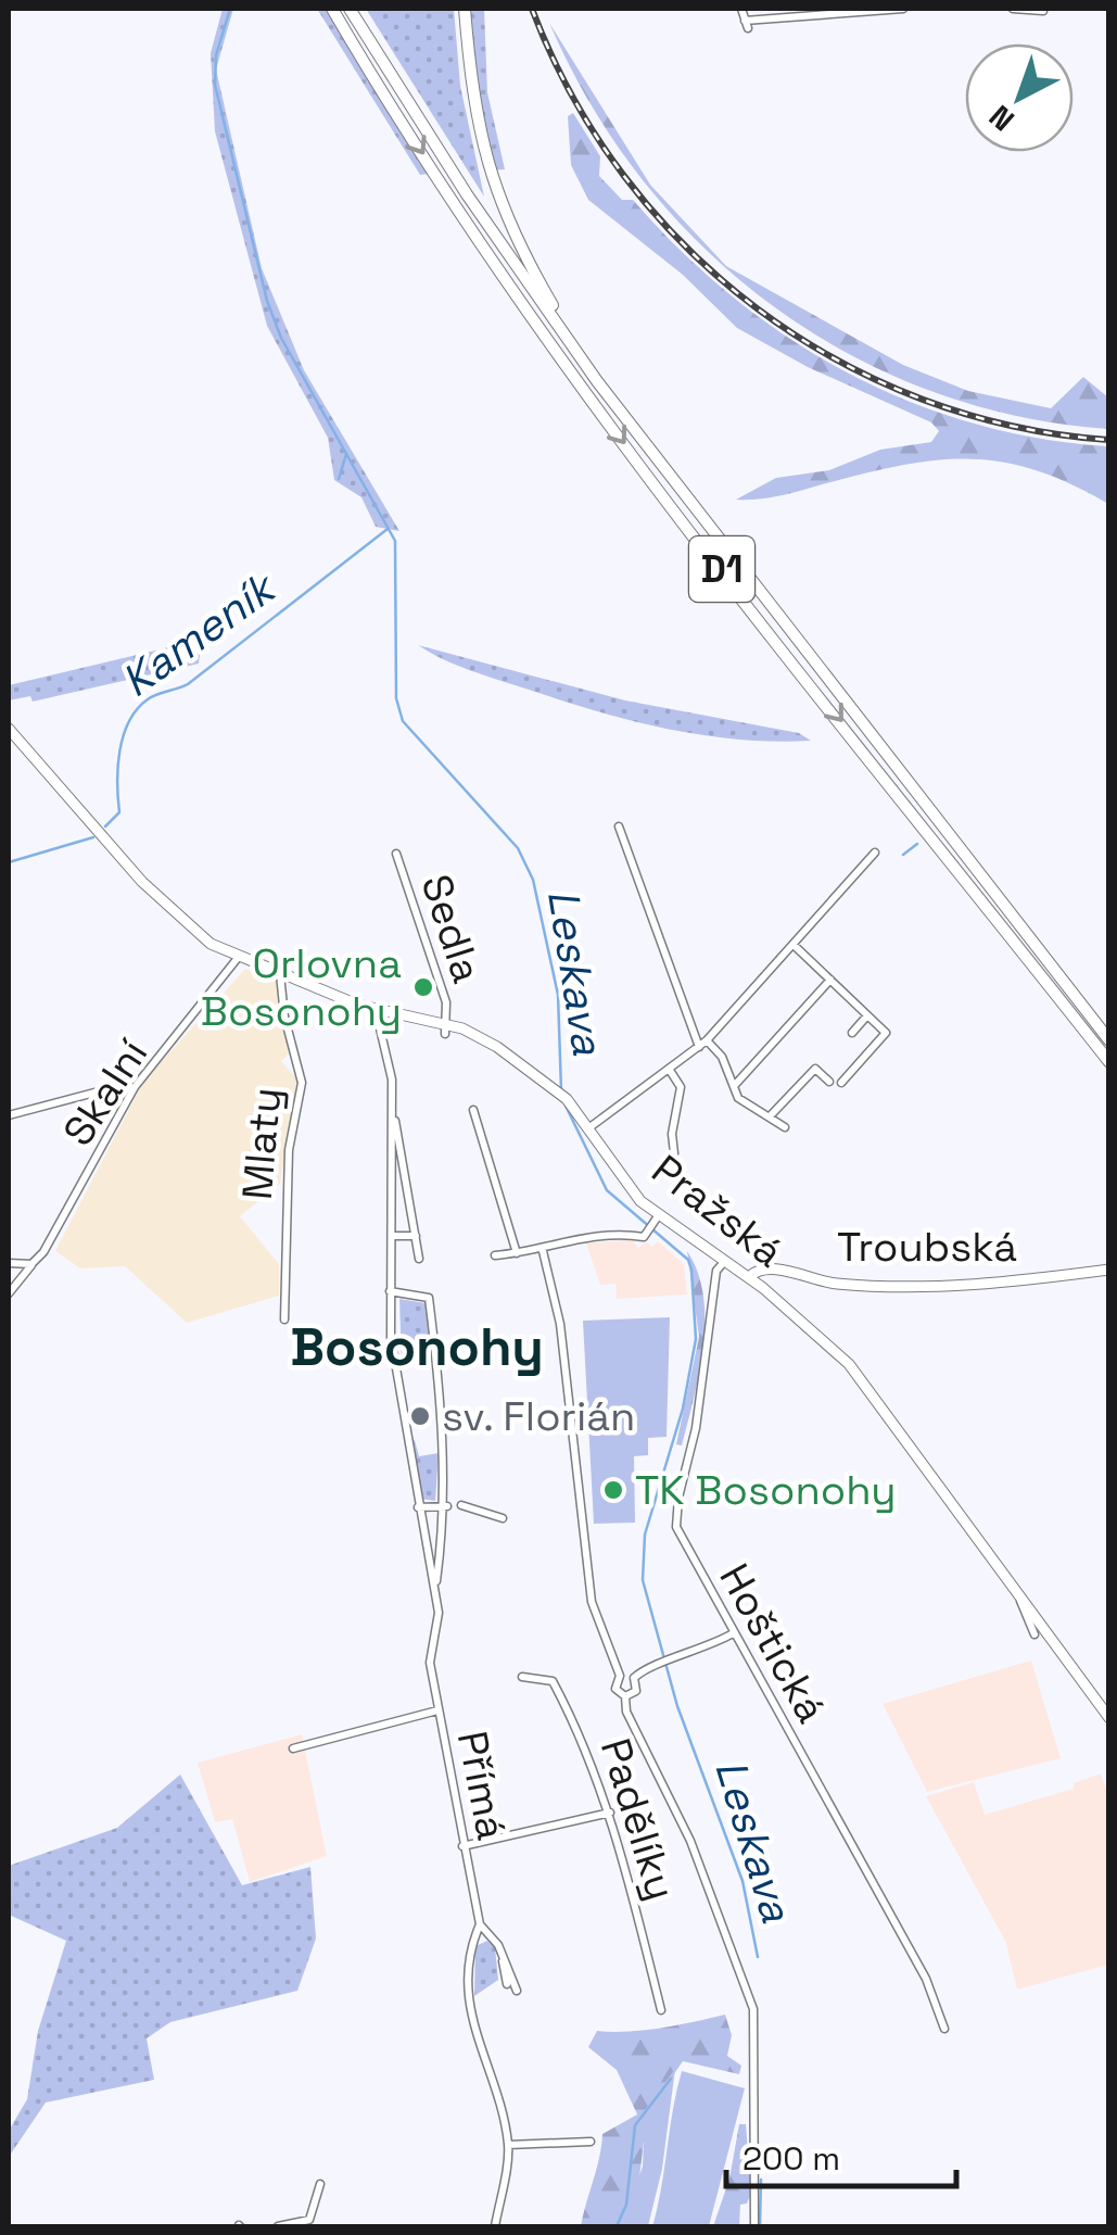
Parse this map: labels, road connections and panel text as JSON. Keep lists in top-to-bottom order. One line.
{"streets":{"highway":["D1"],"main road":["Pražská","Troubská"],"street":["Sedla","Skalní","Mlaty","Hoštická","Přímá","Padělíky"]},"crossings":[["Sedla","Pražská"],["Skalní","Pražská"],["Mlaty","Pražská"],["Pražská","Troubská"],["Pražská","Hoštická"]],"districts":["Bosonohy"],"water":["Kameník","Leskava"],"places":["Orlovna Bosonohy","sv. Florián","TK Bosonohy"],"scale_bar":"200 m","north":"bottom left"}
